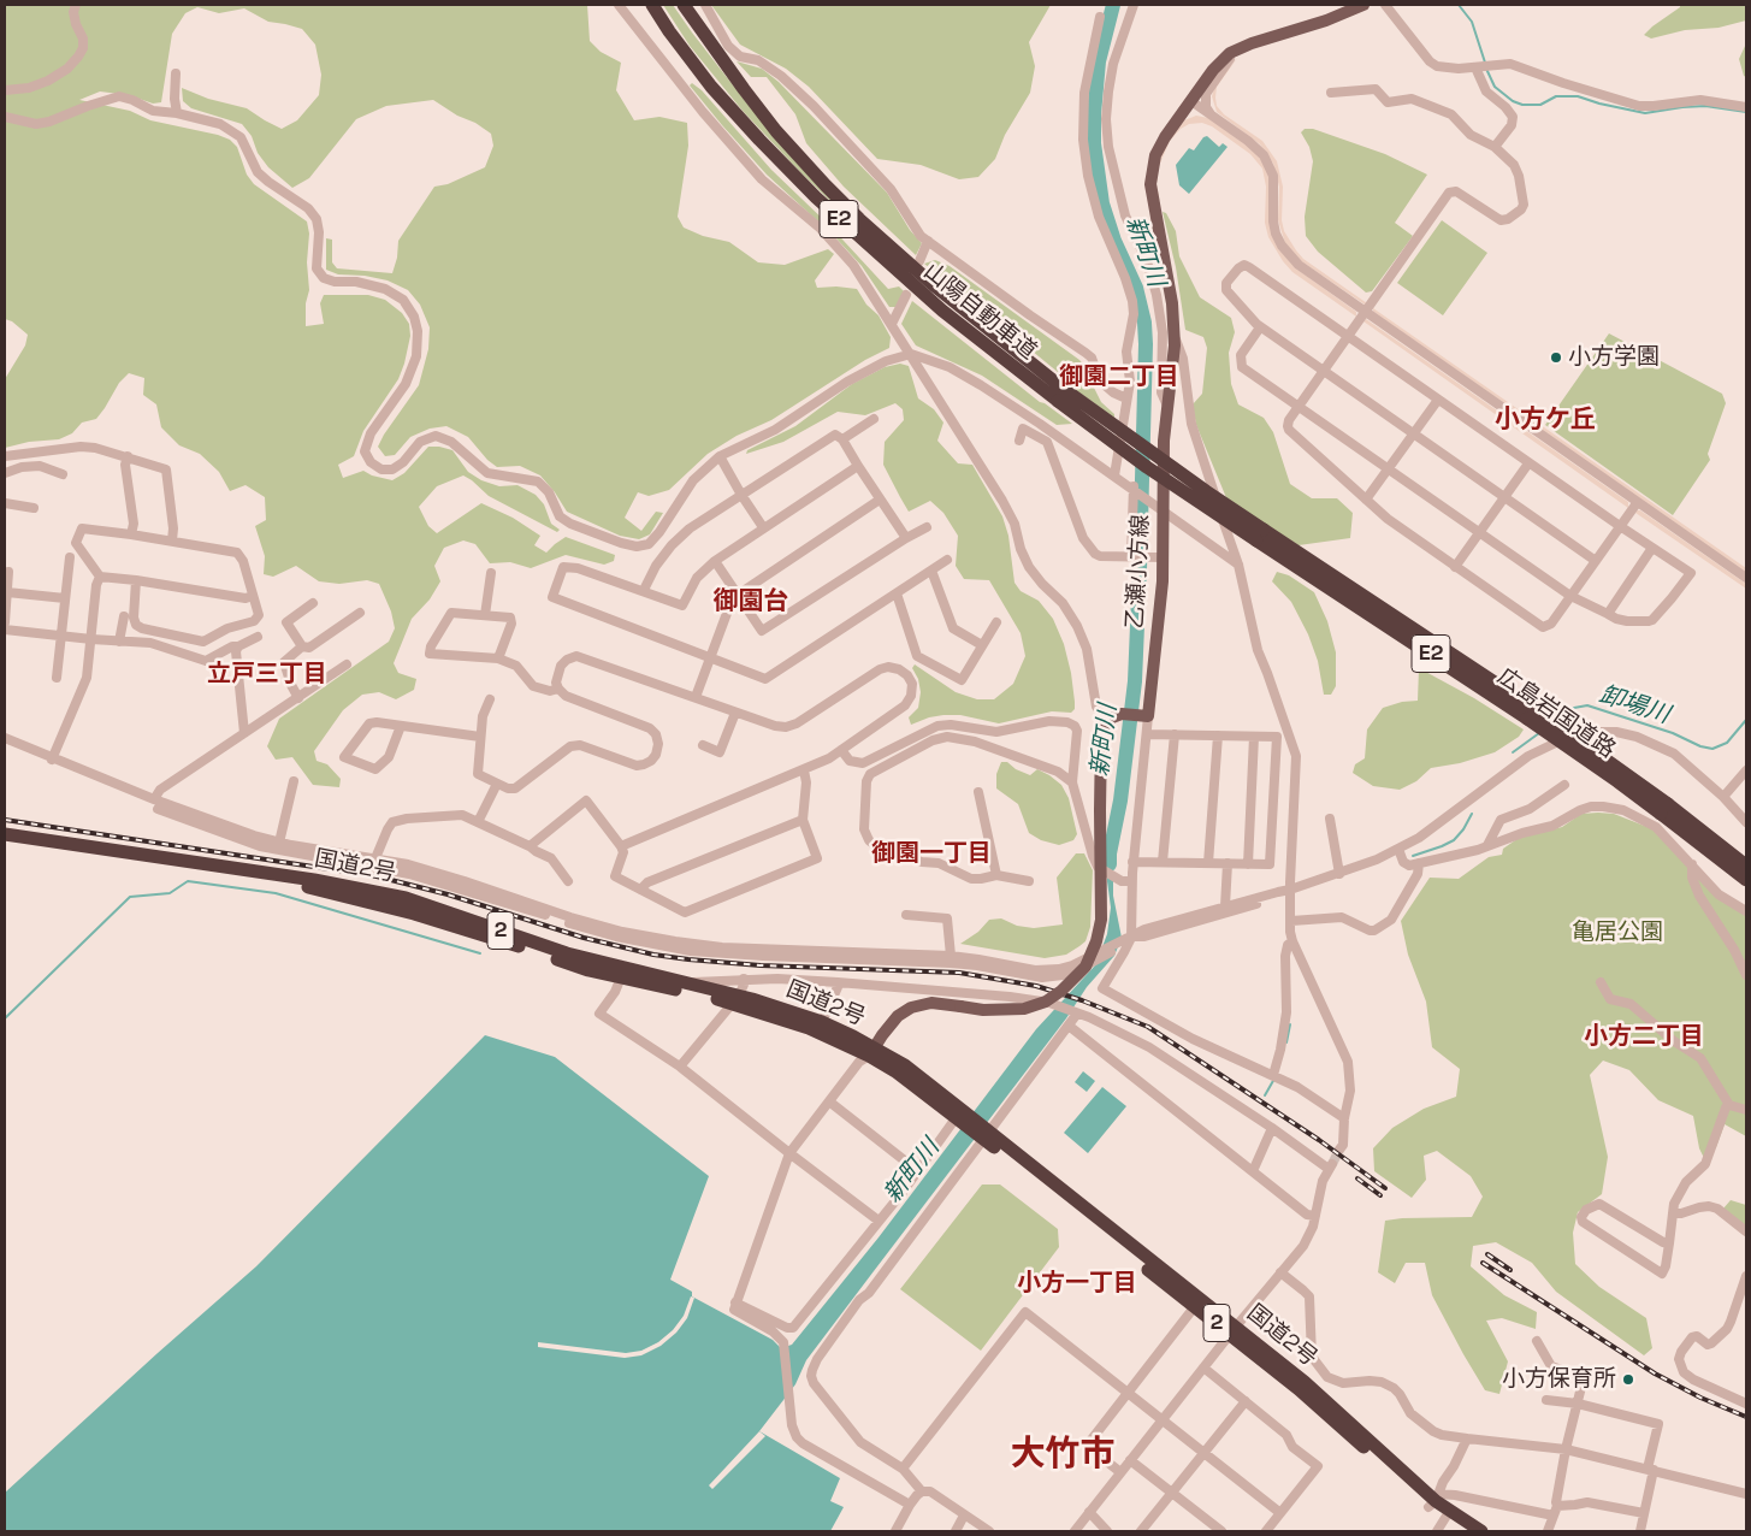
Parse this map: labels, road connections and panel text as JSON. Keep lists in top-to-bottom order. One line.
{"streets":{"highway":["E2","山陽自動車道","広島岩国道路","国道2号","2"],"main road":["乙瀬小方線"]},"crossings":[["山陽自動車道","広島岩国道路"]],"districts":["御園二丁目","小方ケ丘","御園台","立戸三丁目","御園一丁目","小方二丁目","小方一丁目","大竹市"],"water":["新町川","卸場川"],"parks":["亀居公園"],"places":["小方学園","小方保育所"]}
